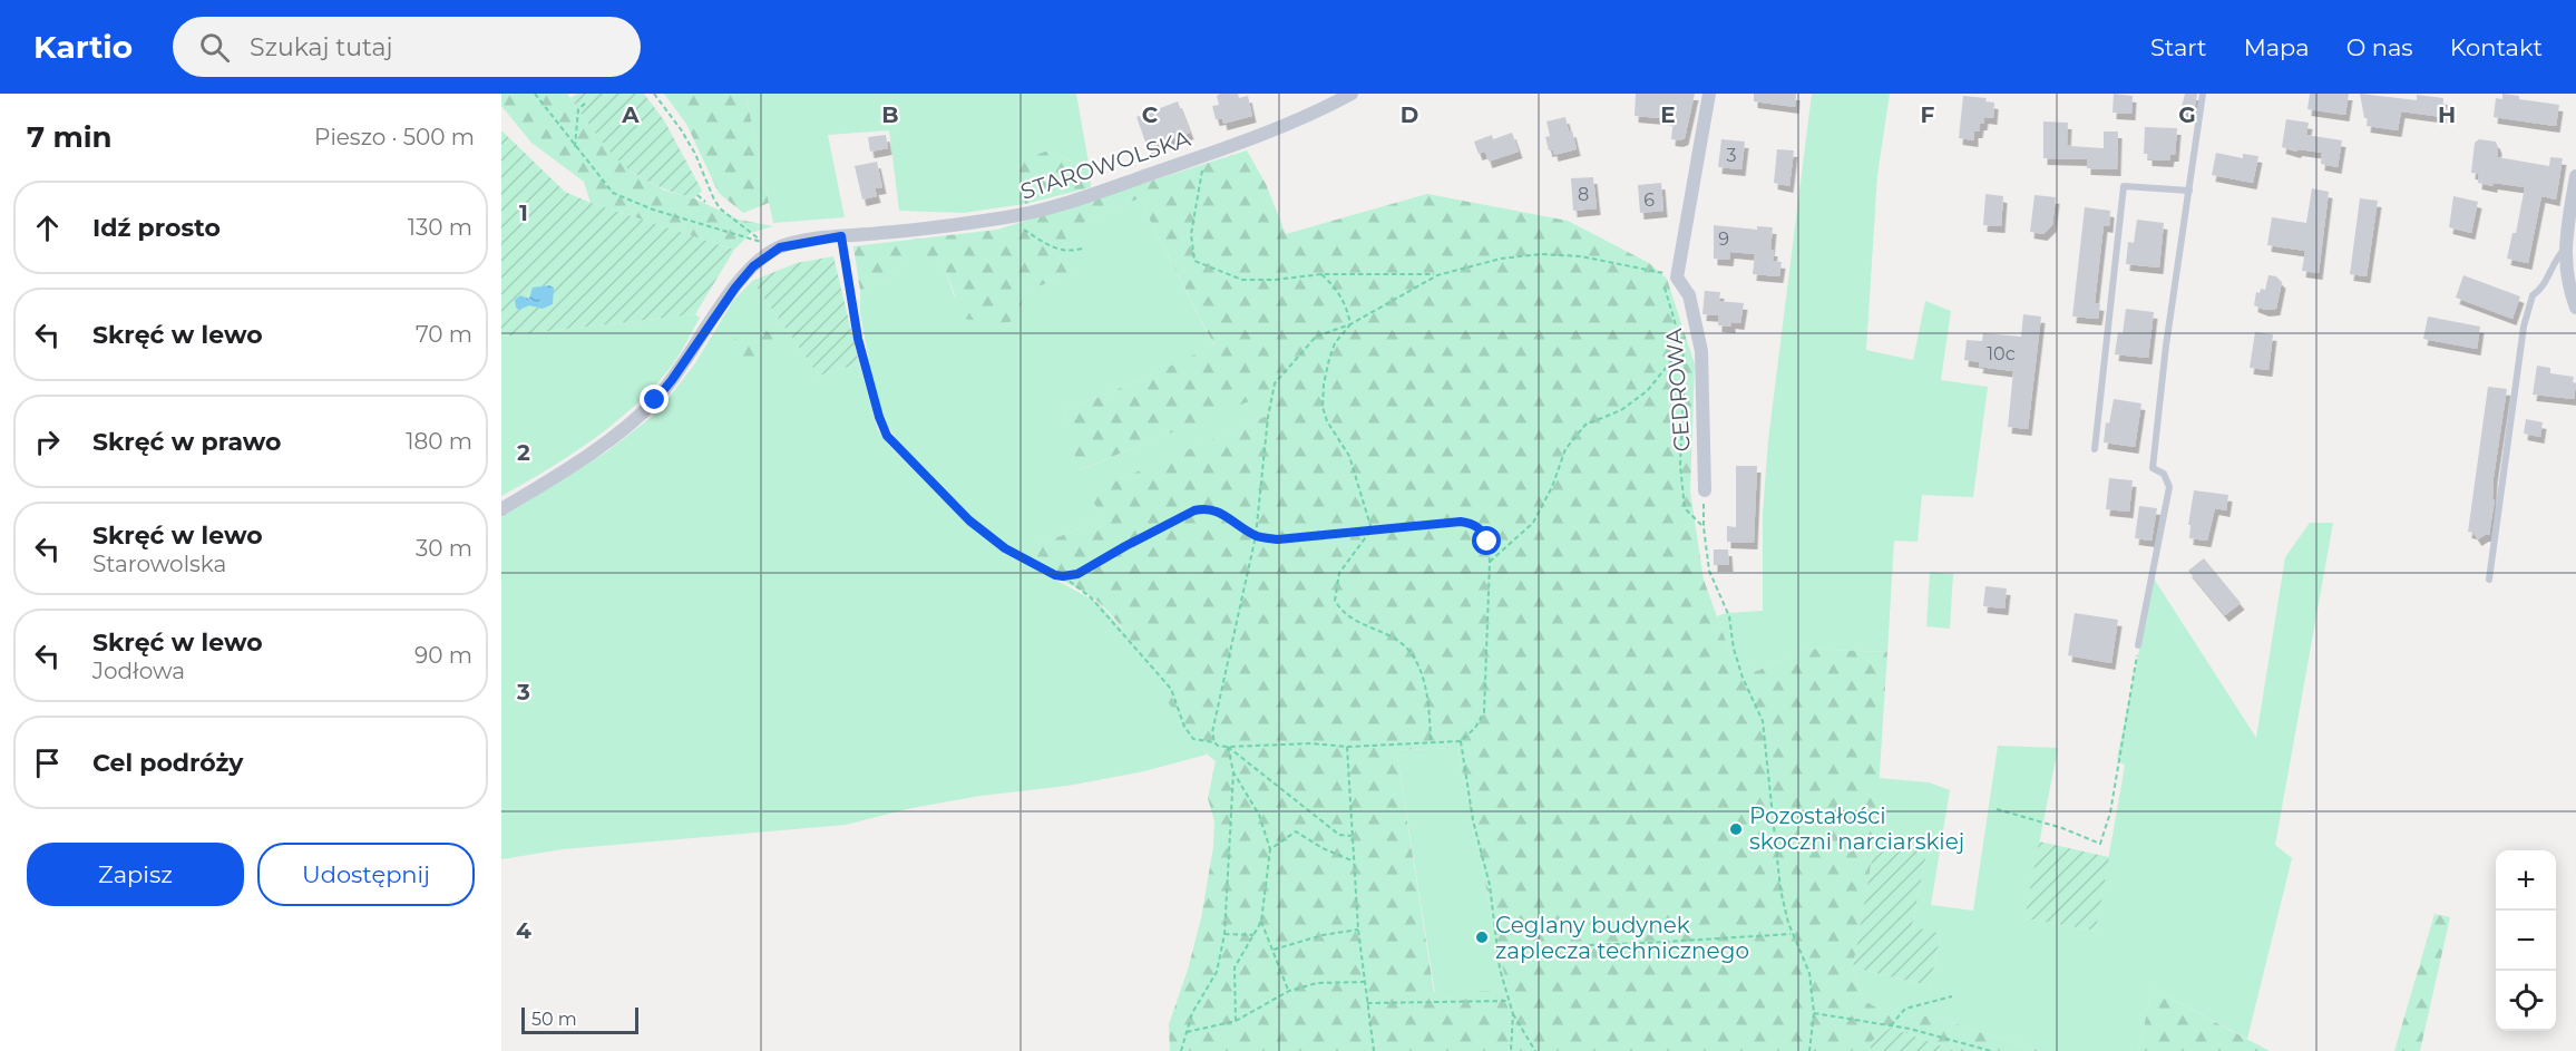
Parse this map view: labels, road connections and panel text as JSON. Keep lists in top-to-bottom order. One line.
{"streets":{"street":["STAROWOLSKA","CEDROWA"]},"places":["Pozostałości skoczni narciarskiej","Ceglany budynek zaplecza technicznego"],"house_numbers":["3","8","6","9","10c"],"scale_bar":"50 m","page":{"header":"Kartio","search":"Szukaj tutaj","nav":["Start","Mapa","O nas","Kontakt"],"heading":["7 min","Pieszo · 500 m"],"list":[["Idź prosto","130 m"],["Skręć w lewo","70 m"],["Skręć w prawo","180 m"],["Skręć w lewo","Starowolska","30 m"],["Skręć w lewo","Jodłowa","90 m"],"Cel podróży"],"buttons":["Zapisz","Udostępnij"],"map_buttons":["+","−"],"scale":"50 m"},"grid":{"columns":["A","B","C","D","E","F","G","H"],"rows":["1","2","3","4"]}}
